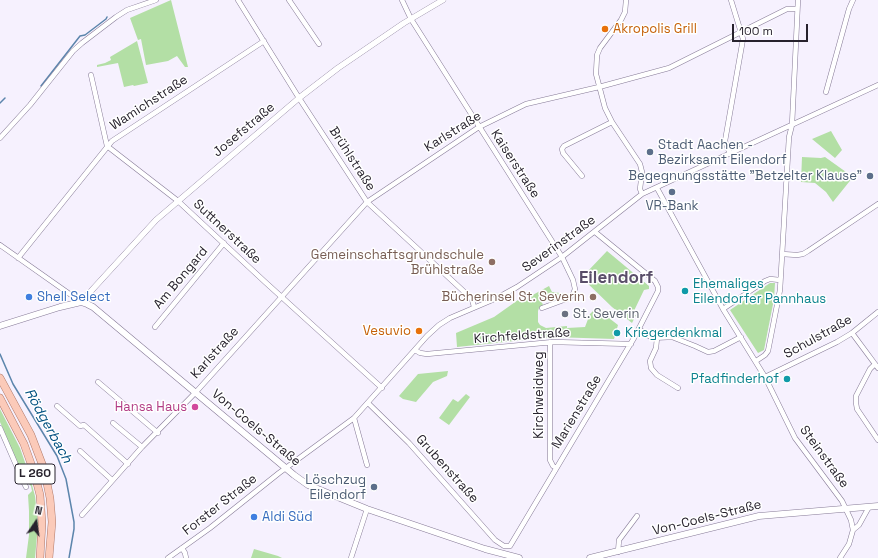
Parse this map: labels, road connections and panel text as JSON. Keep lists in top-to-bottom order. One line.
{"streets":{"main road":["Von-Coels-Straße","L 260"],"street":["Wamichstraße","Josefstraße","Karlstraße","Brühlstraße","Kaiserstraße","Suttnerstraße","Severinstraße","Am Bongard","Kirchfeldstraße","Schulstraße","Kirchweidweg","Marienstraße","Steinstraße","Grubenstraße","Forster Straße"]},"crossings":[["Wamichstraße","Brühlstraße"],["Wamichstraße","Suttnerstraße"],["Josefstraße","Brühlstraße"],["Josefstraße","Kaiserstraße"],["Josefstraße","Suttnerstraße"],["Josefstraße","Von-Coels-Straße"],["Karlstraße","Brühlstraße"],["Karlstraße","Kaiserstraße"],["Karlstraße","Suttnerstraße"],["Karlstraße","Von-Coels-Straße"],["Brühlstraße","Severinstraße"],["Kaiserstraße","Severinstraße"],["Suttnerstraße","Severinstraße"],["Suttnerstraße","Am Bongard"],["Severinstraße","Kirchfeldstraße"],["Severinstraße","Marienstraße"],["Severinstraße","Von-Coels-Straße"],["Severinstraße","Steinstraße"],["Severinstraße","Grubenstraße"],["Severinstraße","Forster Straße"],["Kirchfeldstraße","Kirchweidweg"],["Kirchfeldstraße","Marienstraße"],["Schulstraße","Steinstraße"],["Kirchweidweg","Marienstraße"],["Marienstraße","Grubenstraße"],["Von-Coels-Straße","Steinstraße"],["Von-Coels-Straße","Forster Straße"]],"districts":["Eilendorf"],"water":["Rödgerbach"],"places":["Akropolis Grill","Stadt Aachen - Bezirksamt Eilendorf","Begegnungsstätte \"Betzelter Klause\"","VR-Bank","Gemeinschaftsgrundschule Brühlstraße","Ehemaliges Eilendorfer Pannhaus","Shell Select","Bücherinsel St. Severin","St. Severin","Vesuvio","Kriegerdenkmal","Pfadfinderhof","Hansa Haus","Löschzug Eilendorf","Aldi Süd"],"scale_bar":"100 m","north":"top"}
